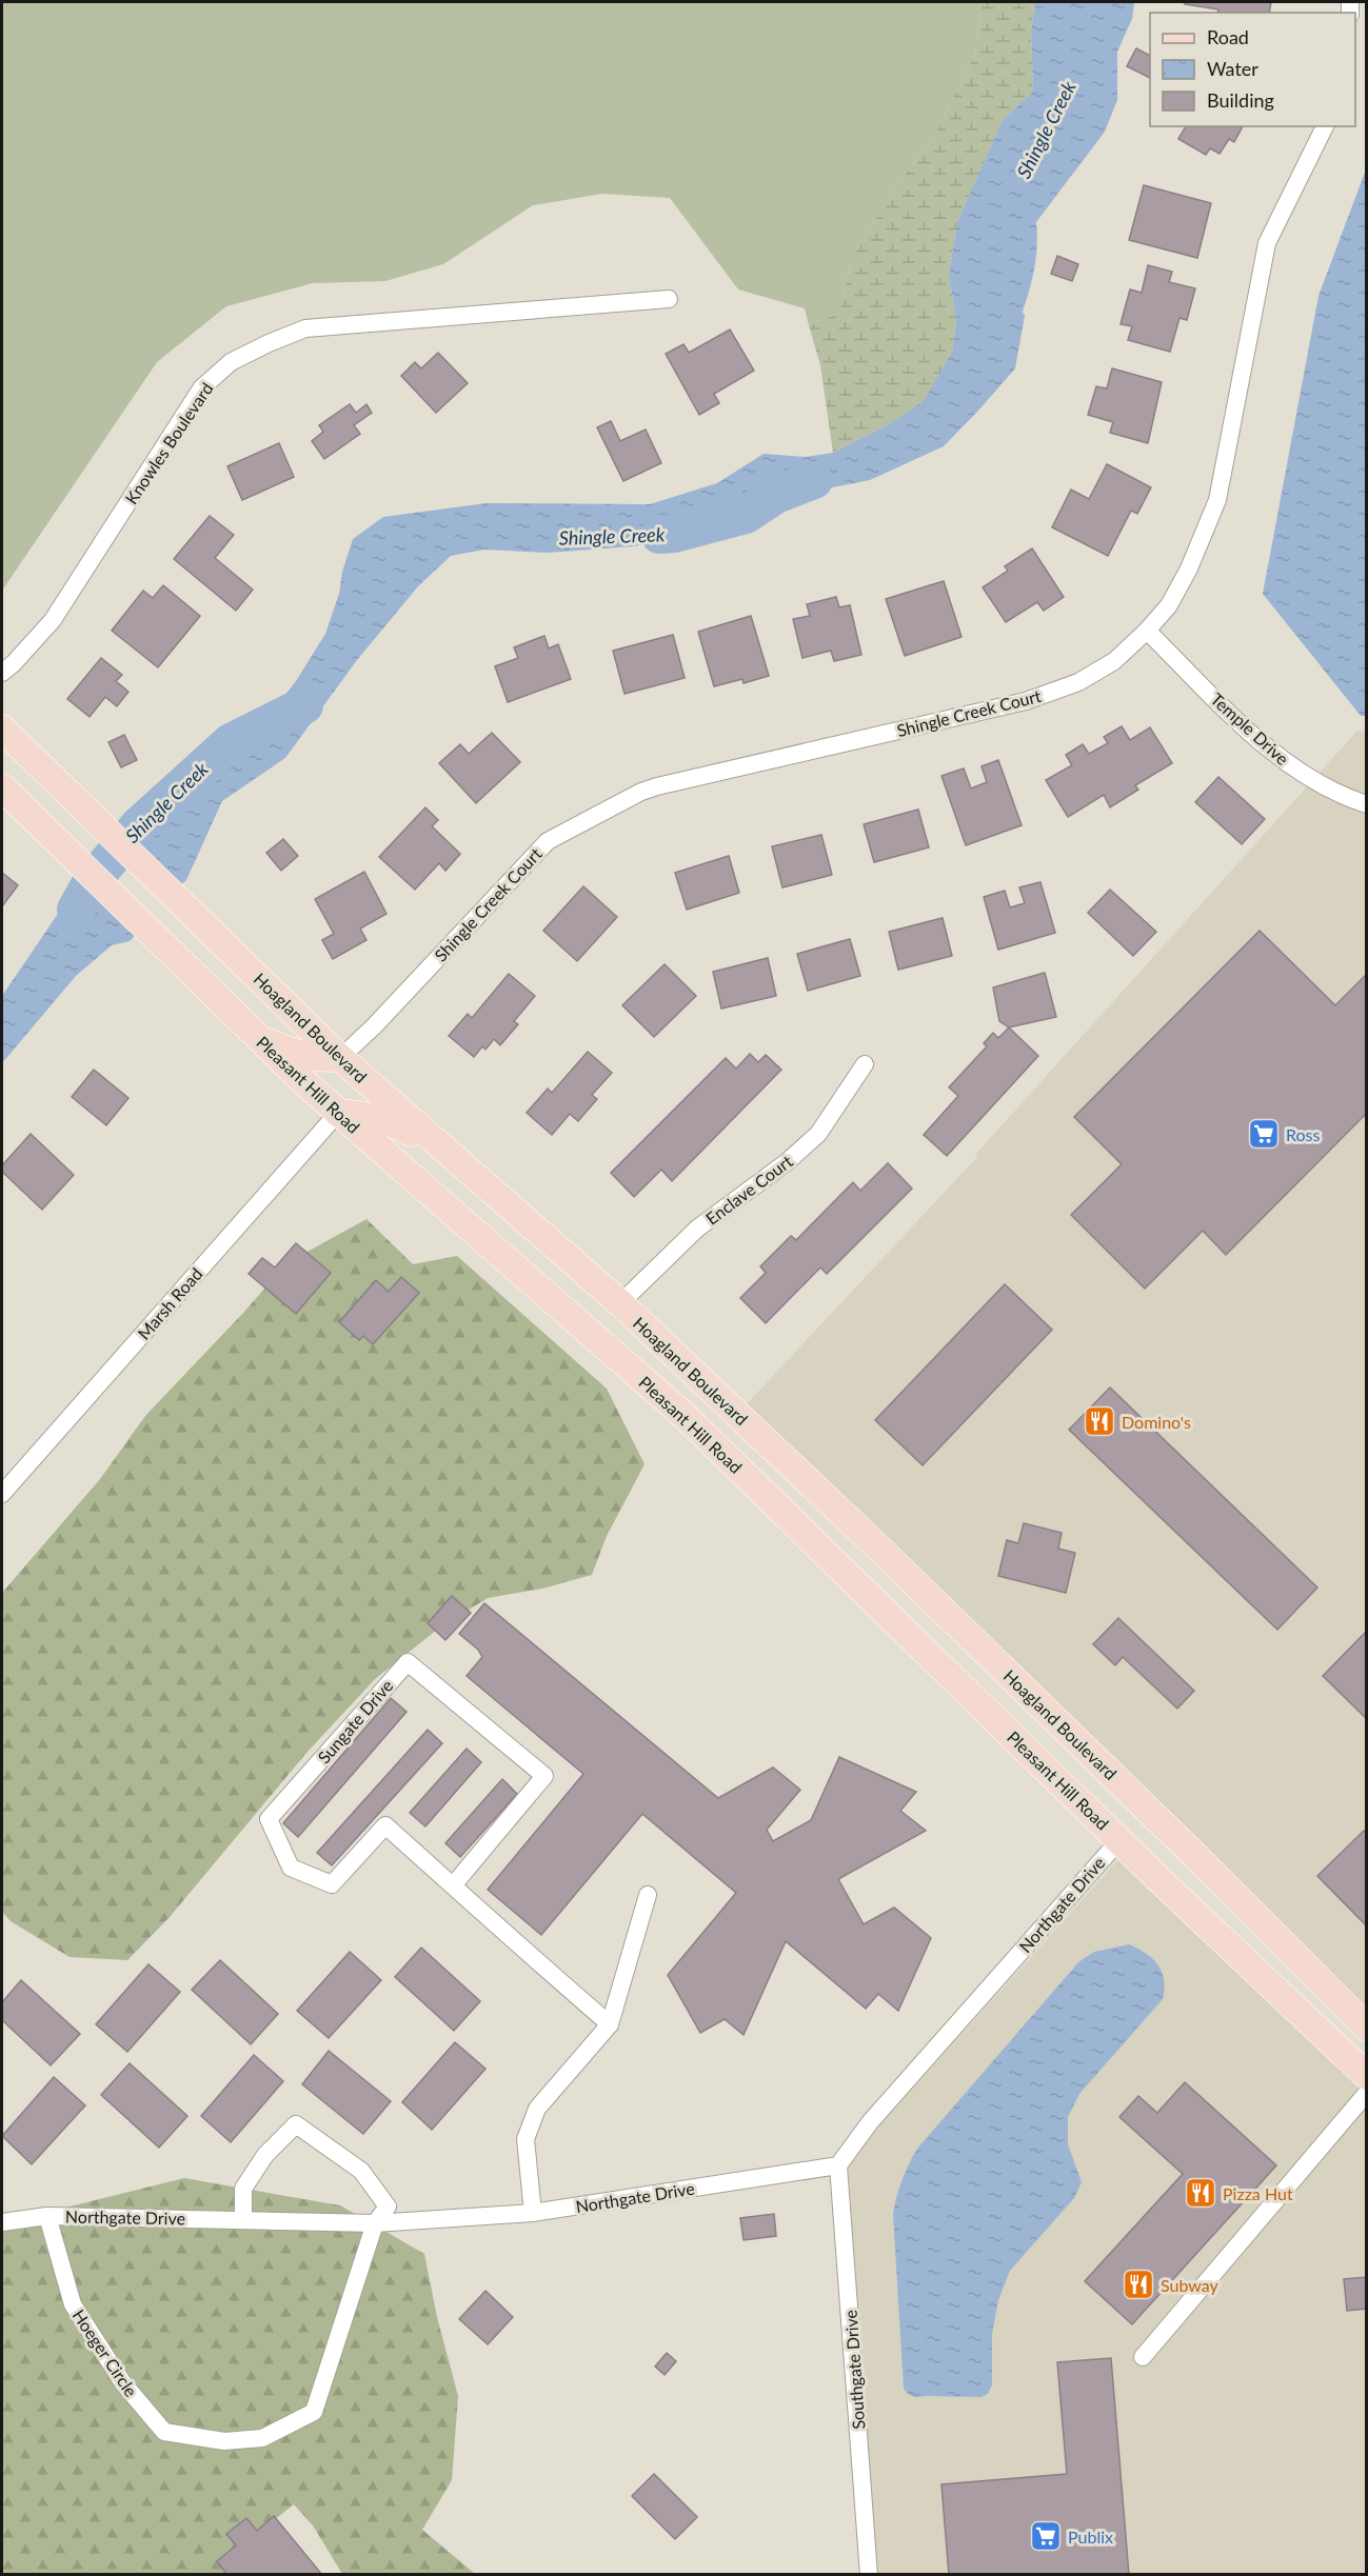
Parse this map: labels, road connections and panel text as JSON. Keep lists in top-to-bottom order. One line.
{"streets":{"main road":["Hoagland Boulevard","Pleasant Hill Road"],"street":["Knowles Boulevard","Shingle Creek Court","Temple Drive","Enclave Court","Marsh Road","Sungate Drive","Northgate Drive","Hoeger Circle","Southgate Drive"]},"crossings":[["Shingle Creek Court","Temple Drive"],["Shingle Creek Court","Hoagland Boulevard"],["Hoagland Boulevard","Enclave Court"],["Pleasant Hill Road","Marsh Road"],["Pleasant Hill Road","Northgate Drive"],["Northgate Drive","Hoeger Circle"],["Northgate Drive","Southgate Drive"]],"water":["Shingle Creek"],"places":{"supermarket":["Ross","Publix"],"restaurant":["Domino's","Pizza Hut","Subway"]},"legend":["Road","Water","Building"]}
